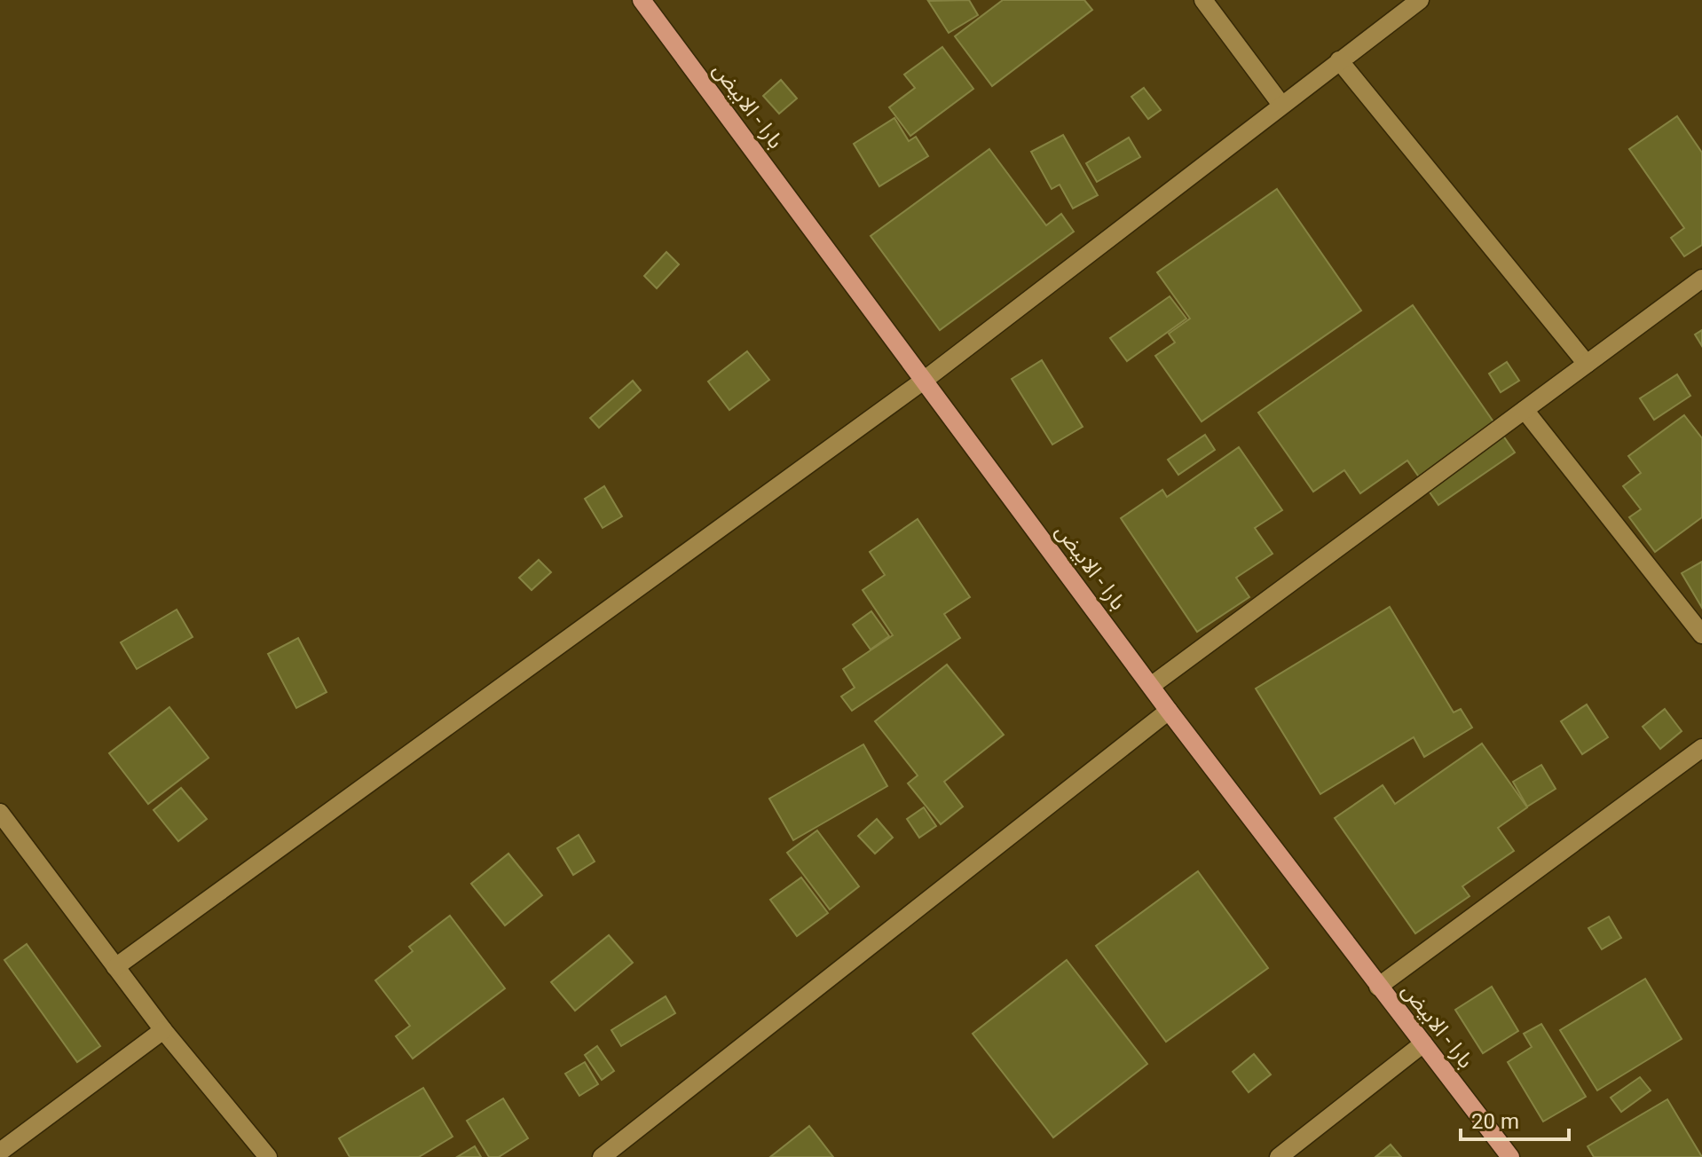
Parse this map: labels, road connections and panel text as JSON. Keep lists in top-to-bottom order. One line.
{"streets":{"main road":["بارا - الابيض"]},"scale_bar":"20 m"}
